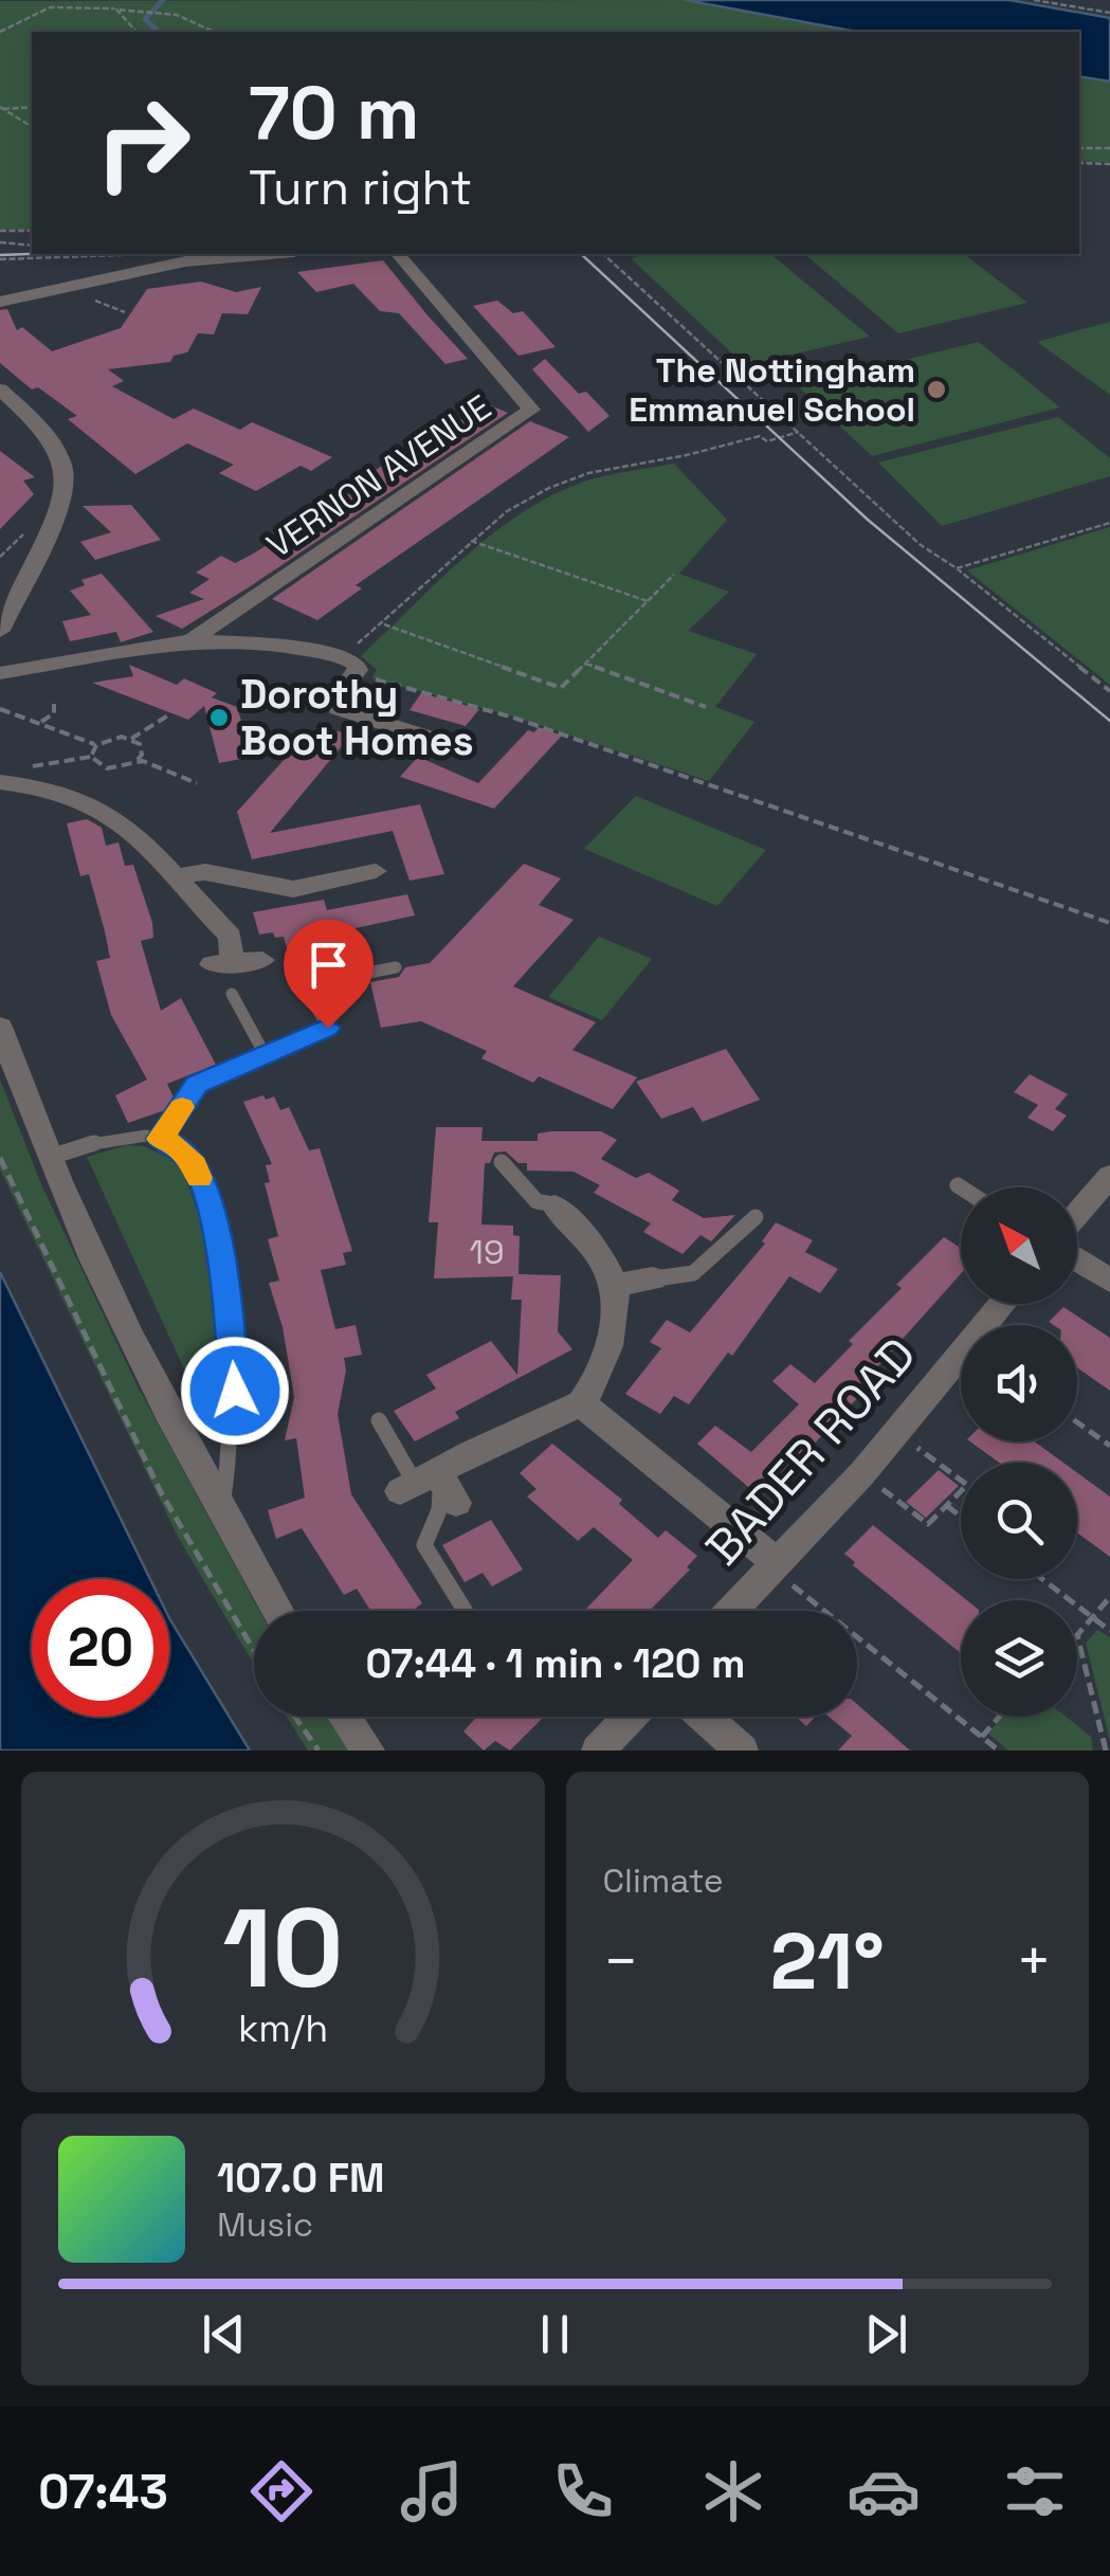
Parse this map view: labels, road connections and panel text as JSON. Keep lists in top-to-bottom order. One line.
{"streets":{"street":["VERNON AVENUE","BADER ROAD"]},"places":["The Nottingham Emmanuel School","Dorothy Boot Homes"],"house_numbers":["19"],"north":"top left","page":{"turn":["70 m","Turn right"],"limit":"20","trip":"07:44 · 1 min · 120 m","tile":"Climate","heat":["−","21°","+"],"song":["107.0 FM","Music"],"tabs":"07:43","gauge":["10","km/h"]}}
